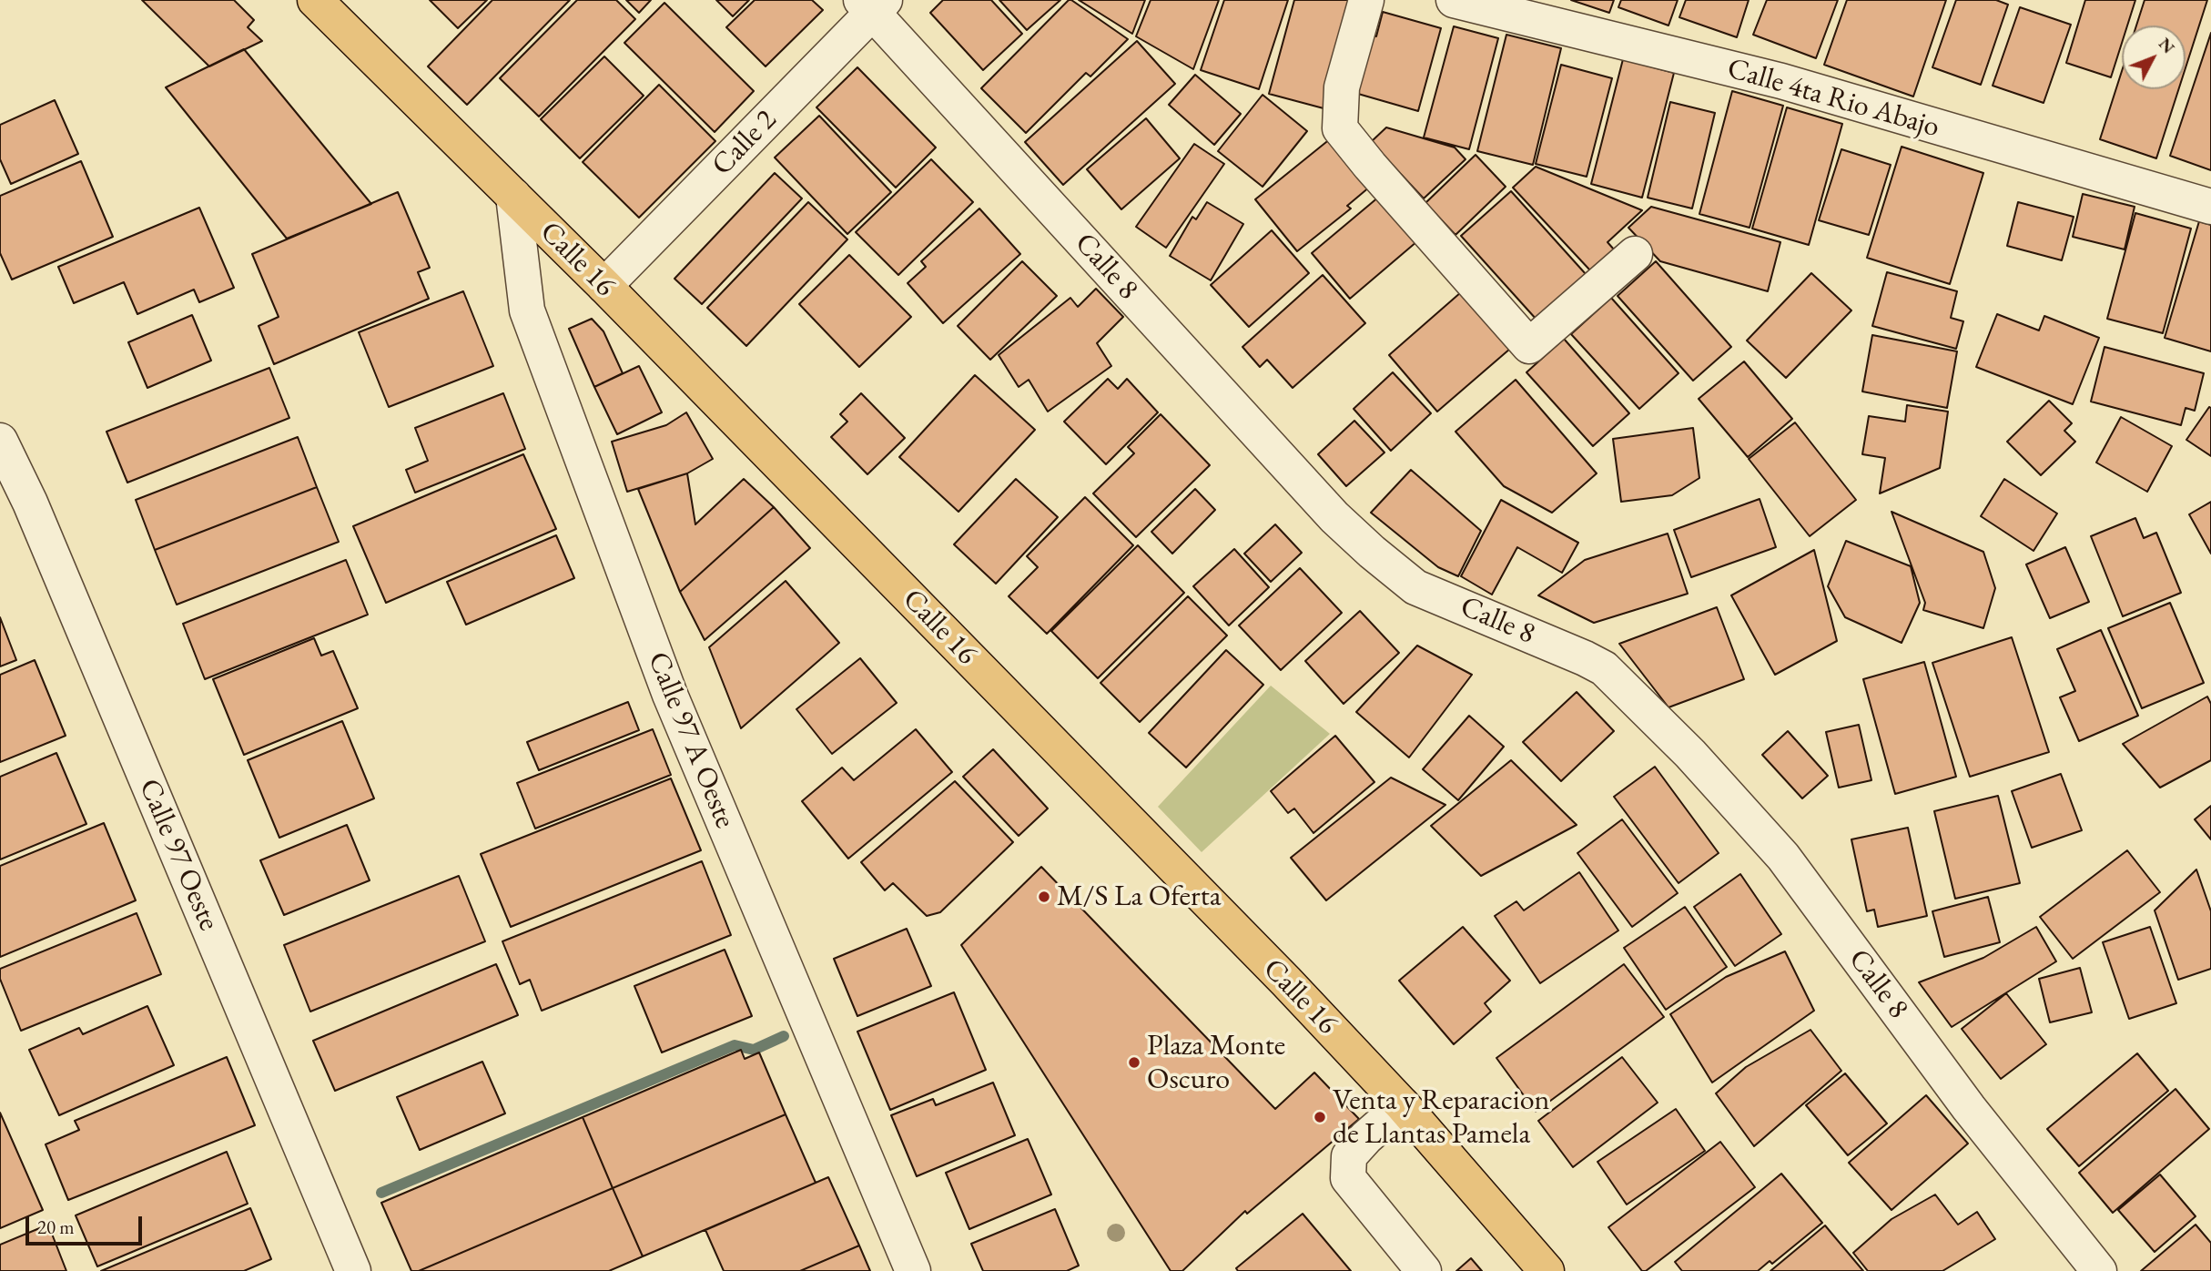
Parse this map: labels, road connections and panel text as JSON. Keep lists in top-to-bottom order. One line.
{"streets":{"main road":["Calle 16"],"street":["Calle 4ta Rio Abajo","Calle 2","Calle 8","Calle 97 A Oeste","Calle 97 Oeste"]},"crossings":[["Calle 2","Calle 16"],["Calle 2","Calle 8"],["Calle 16","Calle 97 A Oeste"]],"places":["M/S La Oferta","Plaza Monte Oscuro","Venta y Reparacion de Llantas Pamela"],"scale_bar":"20 m","north":"top right"}
